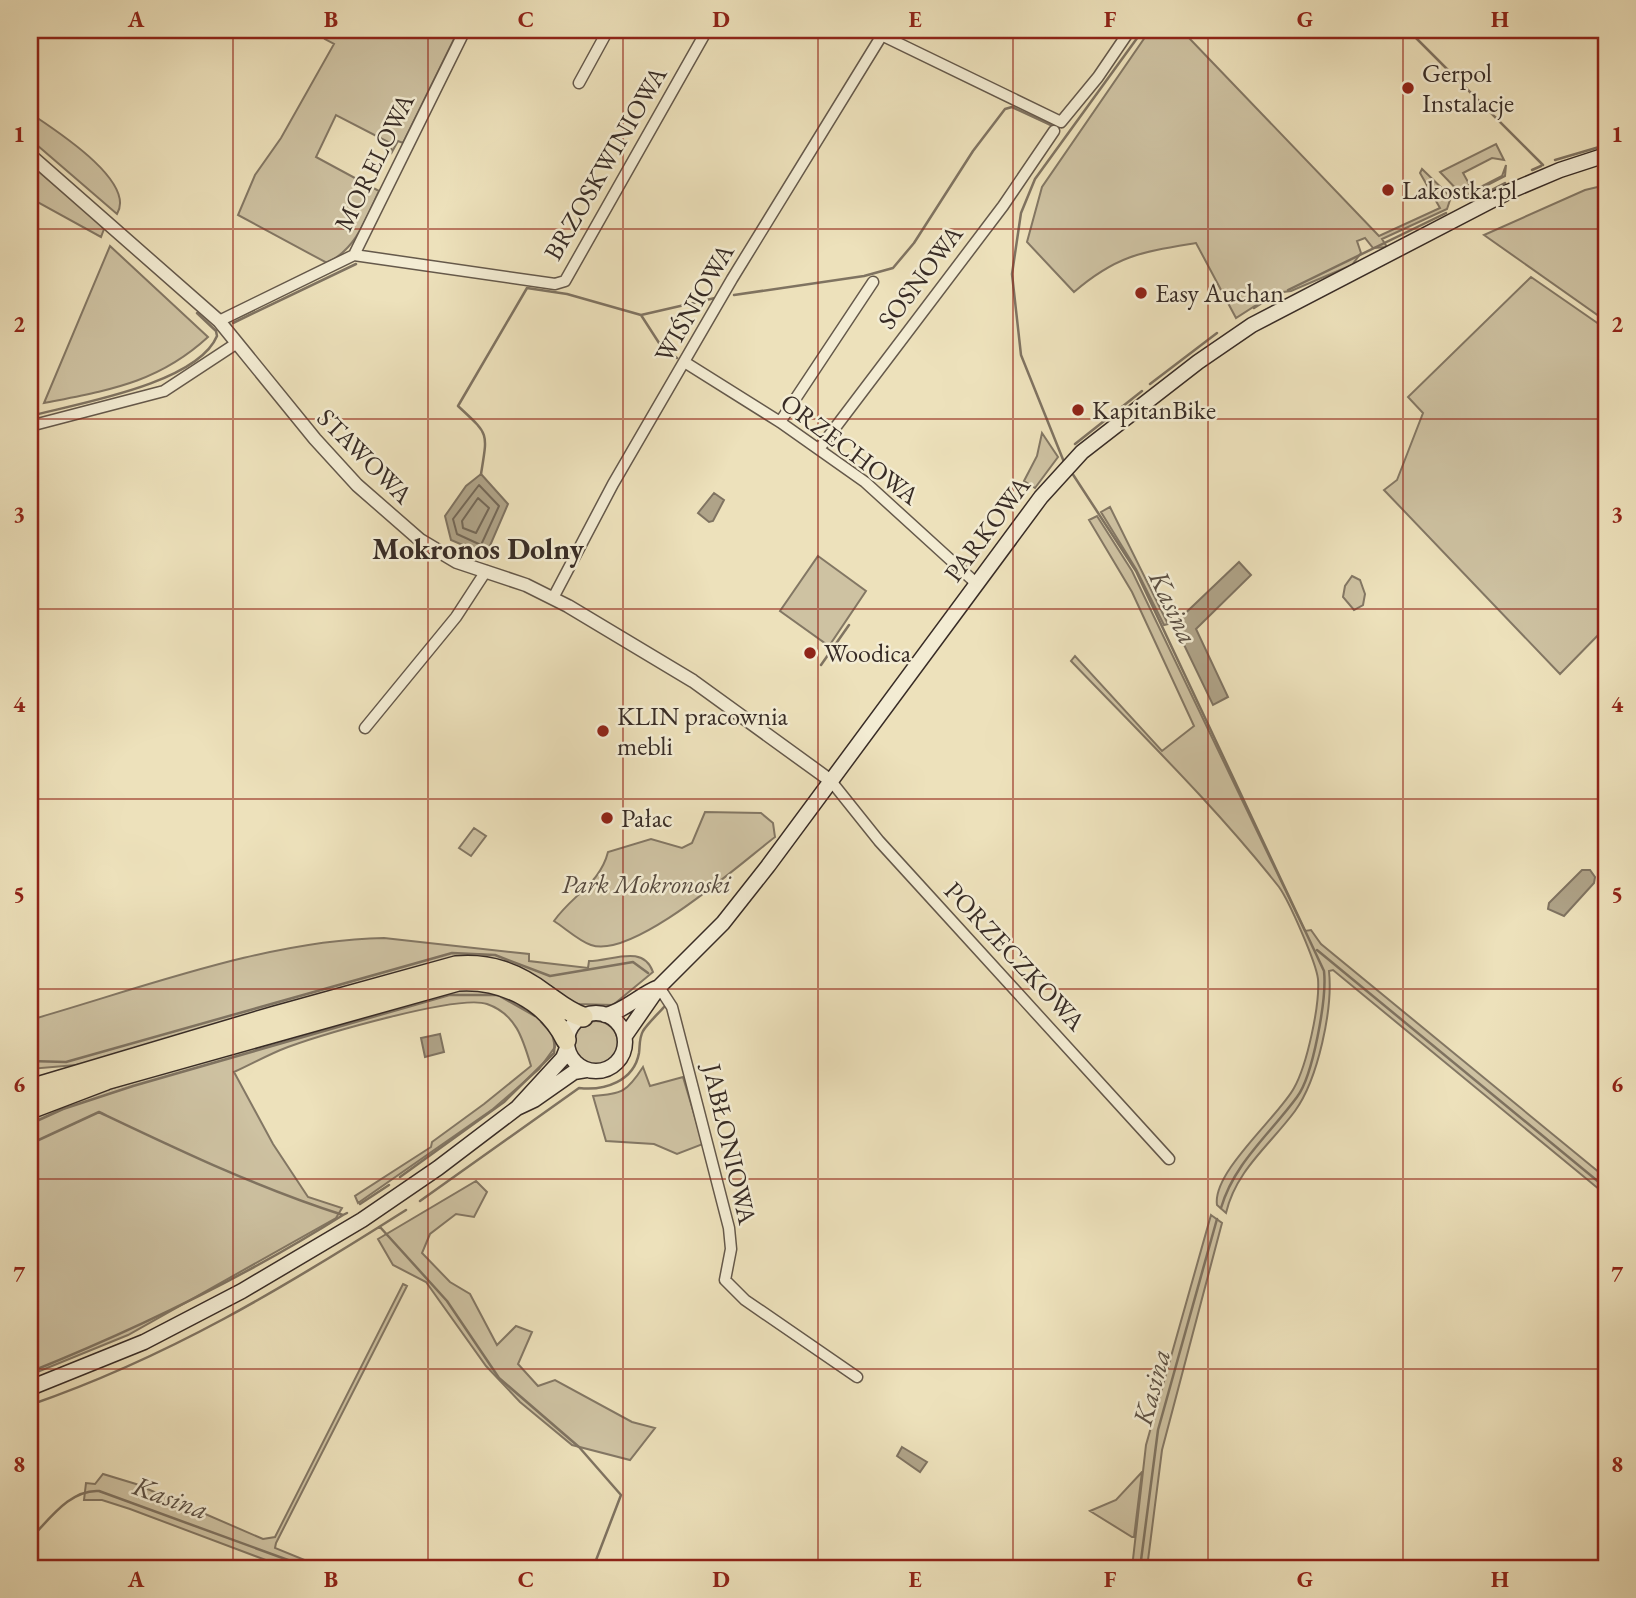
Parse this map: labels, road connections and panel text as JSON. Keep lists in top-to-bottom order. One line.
{"streets":{"main road":["PARKOWA"],"street":["MORELOWA","BRZOSKWINIOWA","SOSNOWA","WIŚNIOWA","ORZECHOWA","STAWOWA","PORZECZKOWA","JABŁONIOWA"]},"crossings":[["MORELOWA","BRZOSKWINIOWA"],["MORELOWA","STAWOWA"],["SOSNOWA","ORZECHOWA"],["WIŚNIOWA","ORZECHOWA"],["WIŚNIOWA","STAWOWA"],["ORZECHOWA","PARKOWA"],["STAWOWA","PARKOWA"],["STAWOWA","PORZECZKOWA"],["PARKOWA","PORZECZKOWA"],["PARKOWA","JABŁONIOWA"]],"districts":["Mokronos Dolny"],"water":["Kasina"],"parks":["Park Mokronoski"],"places":["Gerpol Instalacje","Lakostka.pl","Easy Auchan","KapitanBike","Woodica","KLIN pracownia mebli","Pałac"],"grid":{"columns":["A","B","C","D","E","F","G","H"],"rows":["1","2","3","4","5","6","7","8"]}}
